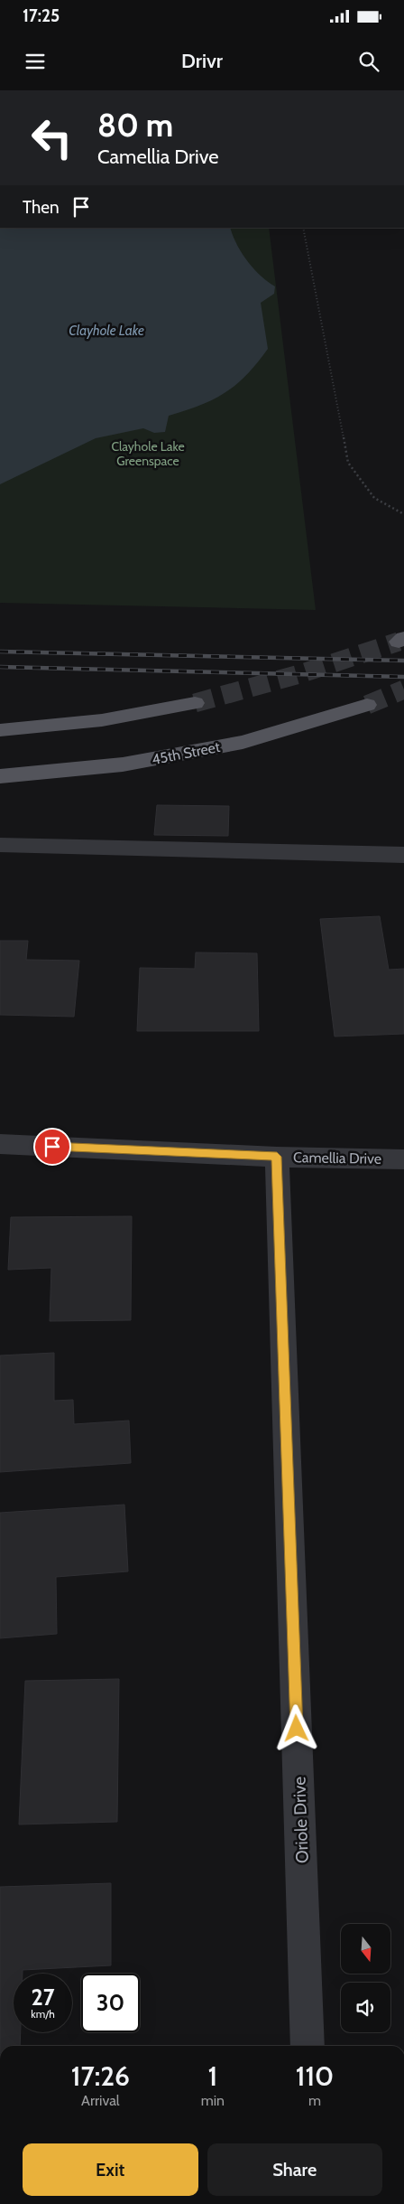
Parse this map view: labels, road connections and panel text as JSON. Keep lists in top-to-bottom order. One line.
{"streets":{"main road":["45th Street"],"street":["Camellia Drive","Oriole Drive"]},"crossings":[["Camellia Drive","Oriole Drive"]],"water":["Clayhole Lake"],"parks":["Clayhole Lake Greenspace"],"north":"bottom","page":{"status":"17:25","header":"Drivr","turn":["80 m","Camellia Drive"],"then":"Then","speed":"27 km/h","limit":"30","eta":["17:26","Arrival","1","min","110","m"],"buttons":["Exit","Share"]}}
